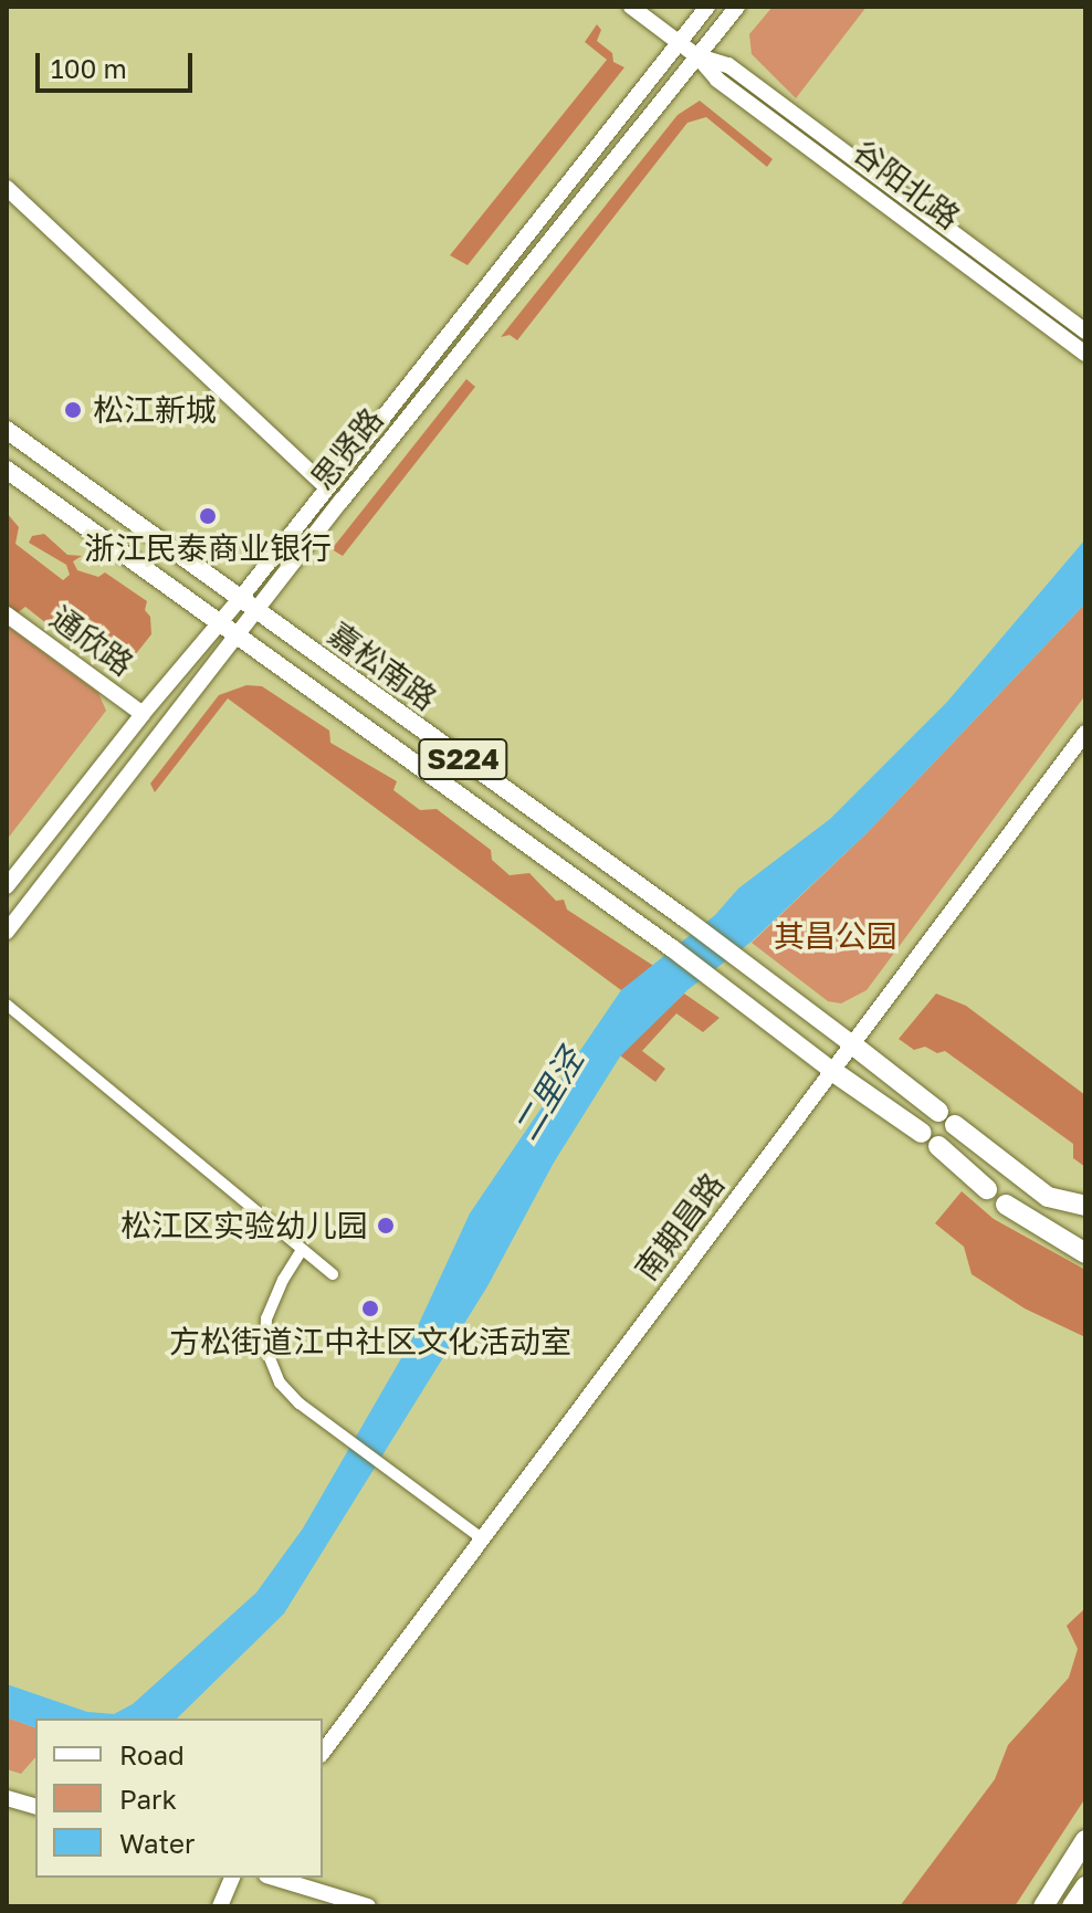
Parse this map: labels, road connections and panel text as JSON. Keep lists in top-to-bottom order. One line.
{"streets":{"main road":["谷阳北路","思贤路","通欣路","嘉松南路","S224","南期昌路"]},"crossings":[["谷阳北路","思贤路"],["思贤路","通欣路"],["思贤路","嘉松南路"],["嘉松南路","南期昌路"]],"water":["二里泾"],"parks":["其昌公园"],"places":["松江新城","浙江民泰商业银行","松江区实验幼儿园","方松街道江中社区文化活动室"],"legend":["Road","Park","Water"],"scale_bar":"100 m"}
